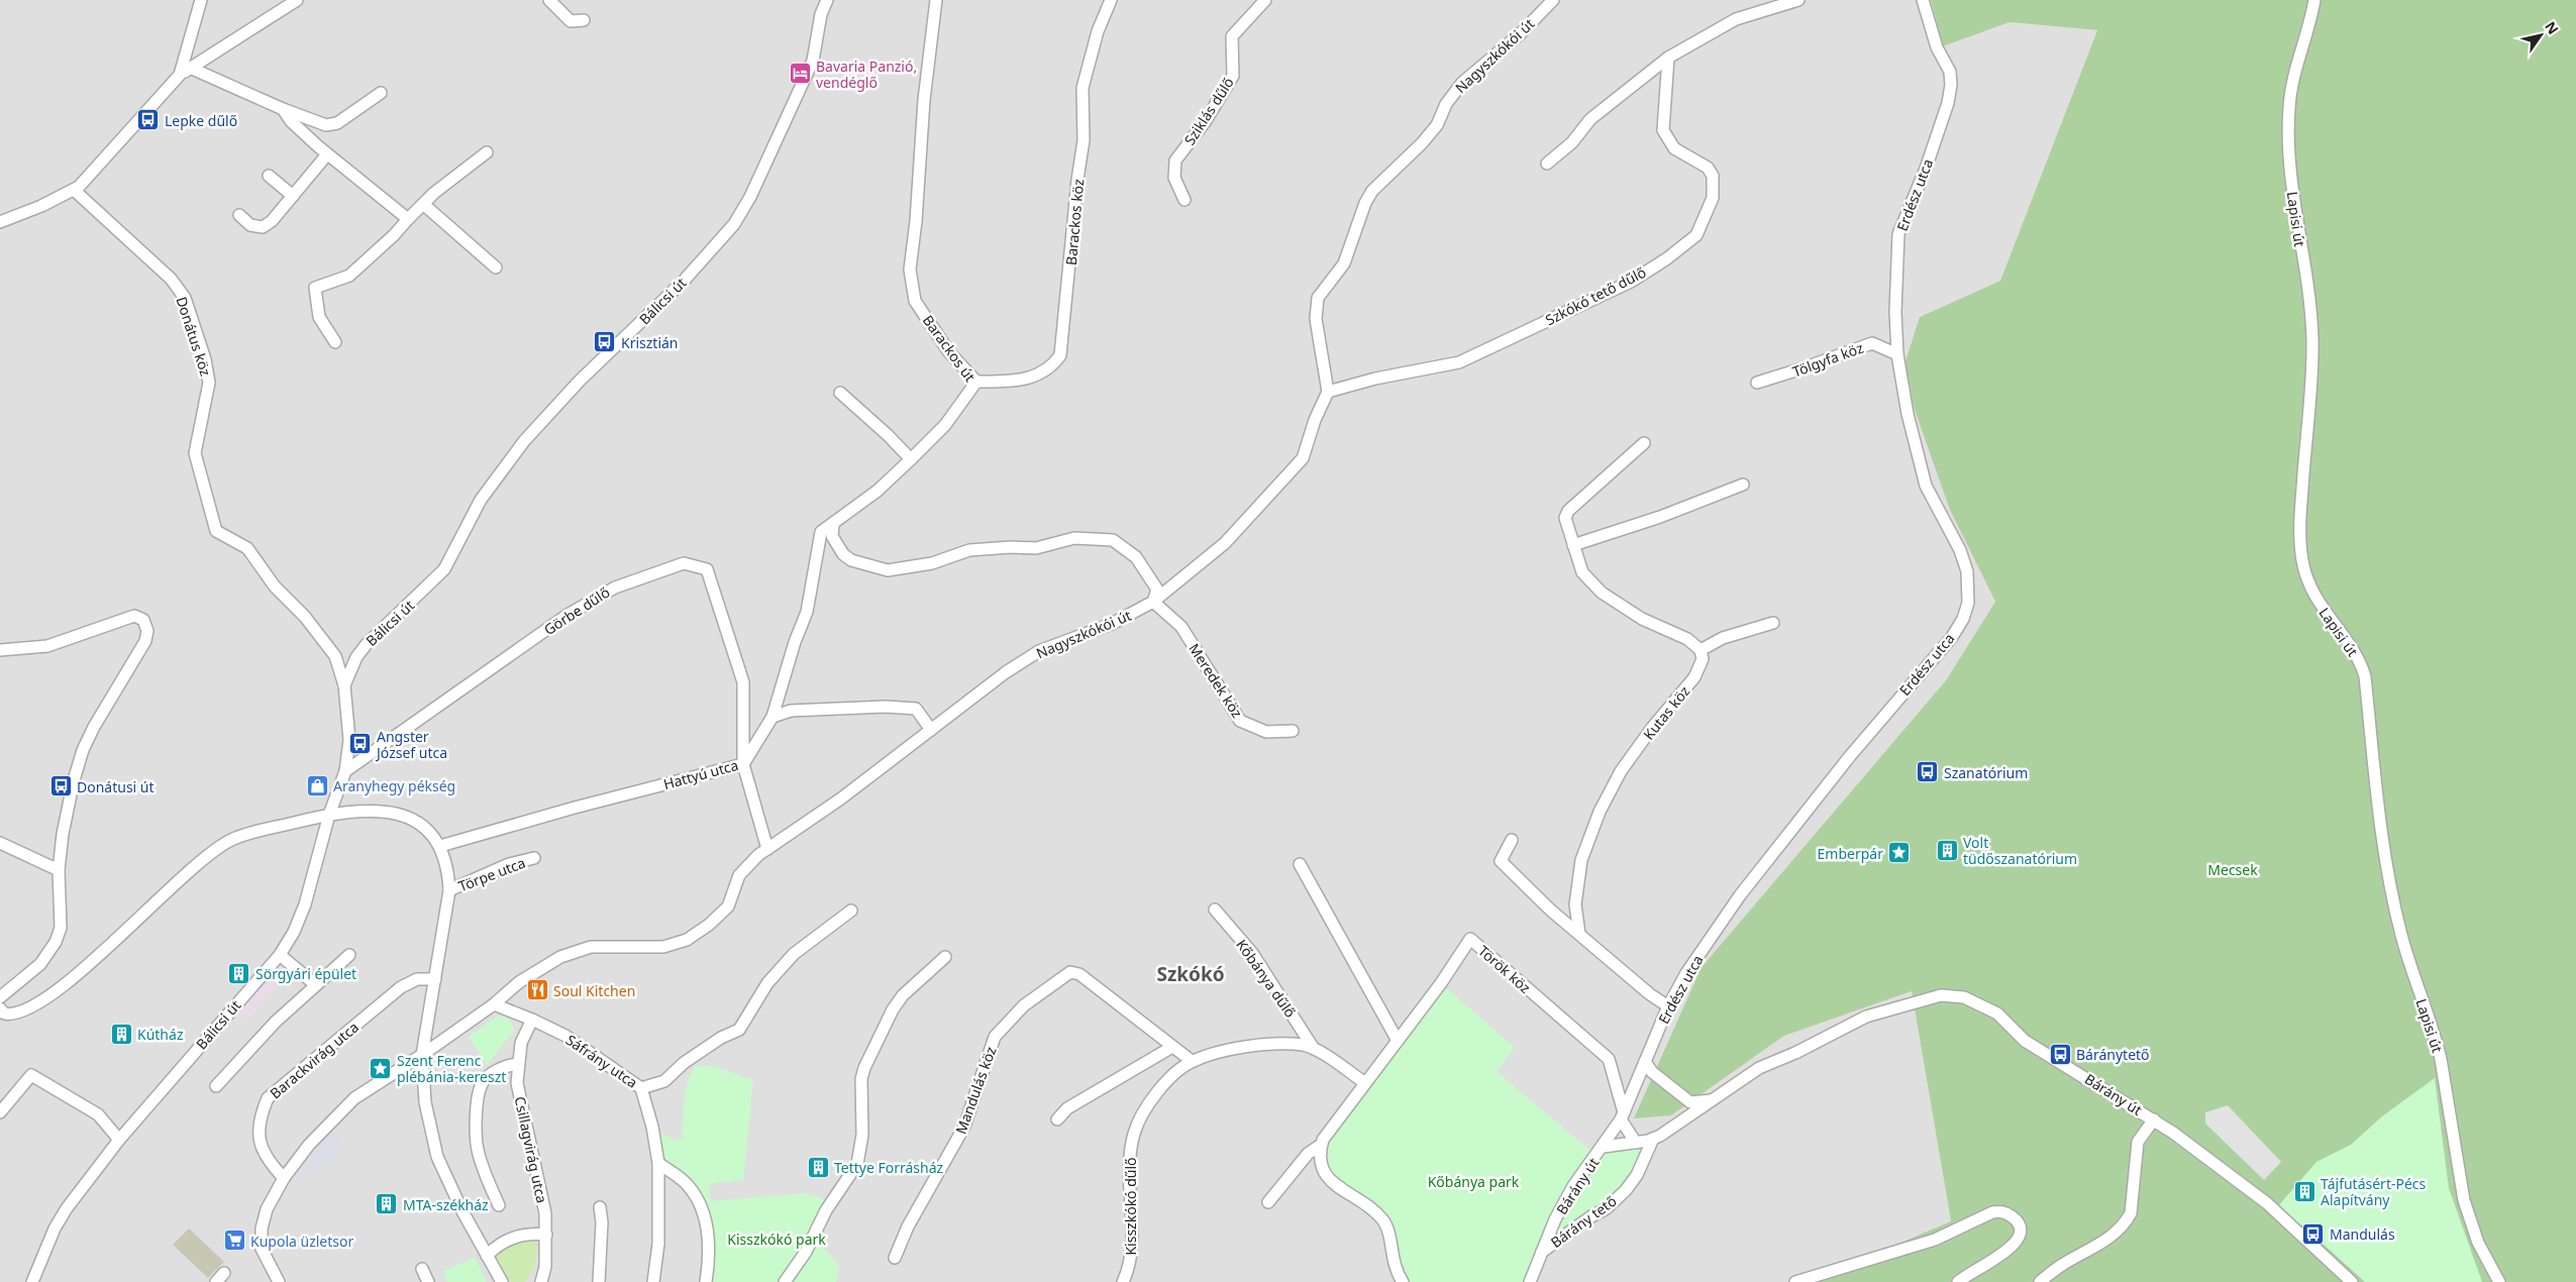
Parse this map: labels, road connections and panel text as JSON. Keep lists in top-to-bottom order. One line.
{"streets":{"street":["Nagyszkókói út","Sziklás dűlő","Erdész utca","Lapisi út","Barackos köz","Szkókó tető dűlő","Bálicsi út","Donátus köz","Barackos út","Tölgyfa köz","Görbe dűlő","Meredek köz","Kutas köz","Hattyú utca","Törpe utca","Török köz","Kőbánya dűlő","Barackvirág utca","Sáfrány utca","Mandulás köz","Bárány út","Csillagvirág utca","Kisszkókó dűlő","Bárány tető"]},"crossings":[["Nagyszkókói út","Szkókó tető dűlő"],["Nagyszkókói út","Meredek köz"],["Nagyszkókói út","Barackvirág utca"],["Nagyszkókói út","Sáfrány utca"],["Erdész utca","Tölgyfa köz"],["Erdész utca","Török köz"],["Erdész utca","Bárány út"],["Barackos köz","Barackos út"],["Bálicsi út","Donátus köz"],["Bálicsi út","Görbe dűlő"],["Barackos út","Hattyú utca"],["Görbe dűlő","Hattyú utca"],["Sáfrány utca","Csillagvirág utca"],["Mandulás köz","Kisszkókó dűlő"],["Bárány út","Bárány tető"]],"districts":["Szkókó"],"parks":["Mecsek","Kőbánya park","Kisszkókó park"],"places":{"hotel":["Bavaria Panzió, vendéglő"],"bus stop":["Lepke dűlő","Krisztián","Angster József utca","Szanatórium","Donátusi út","Báránytető","Mandulás"],"shop":["Aranyhegy pékség"],"building":["Volt tüdőszanatórium","Sörgyári épület","Kútház","Tettye Forrásház","Tájfutásért-Pécs Alapítvány","MTA-székház"],"place":["Emberpár","Szent Ferenc plébánia-kereszt"],"restaurant":["Soul Kitchen"],"supermarket":["Kupola üzletsor"]},"north":"top right"}
